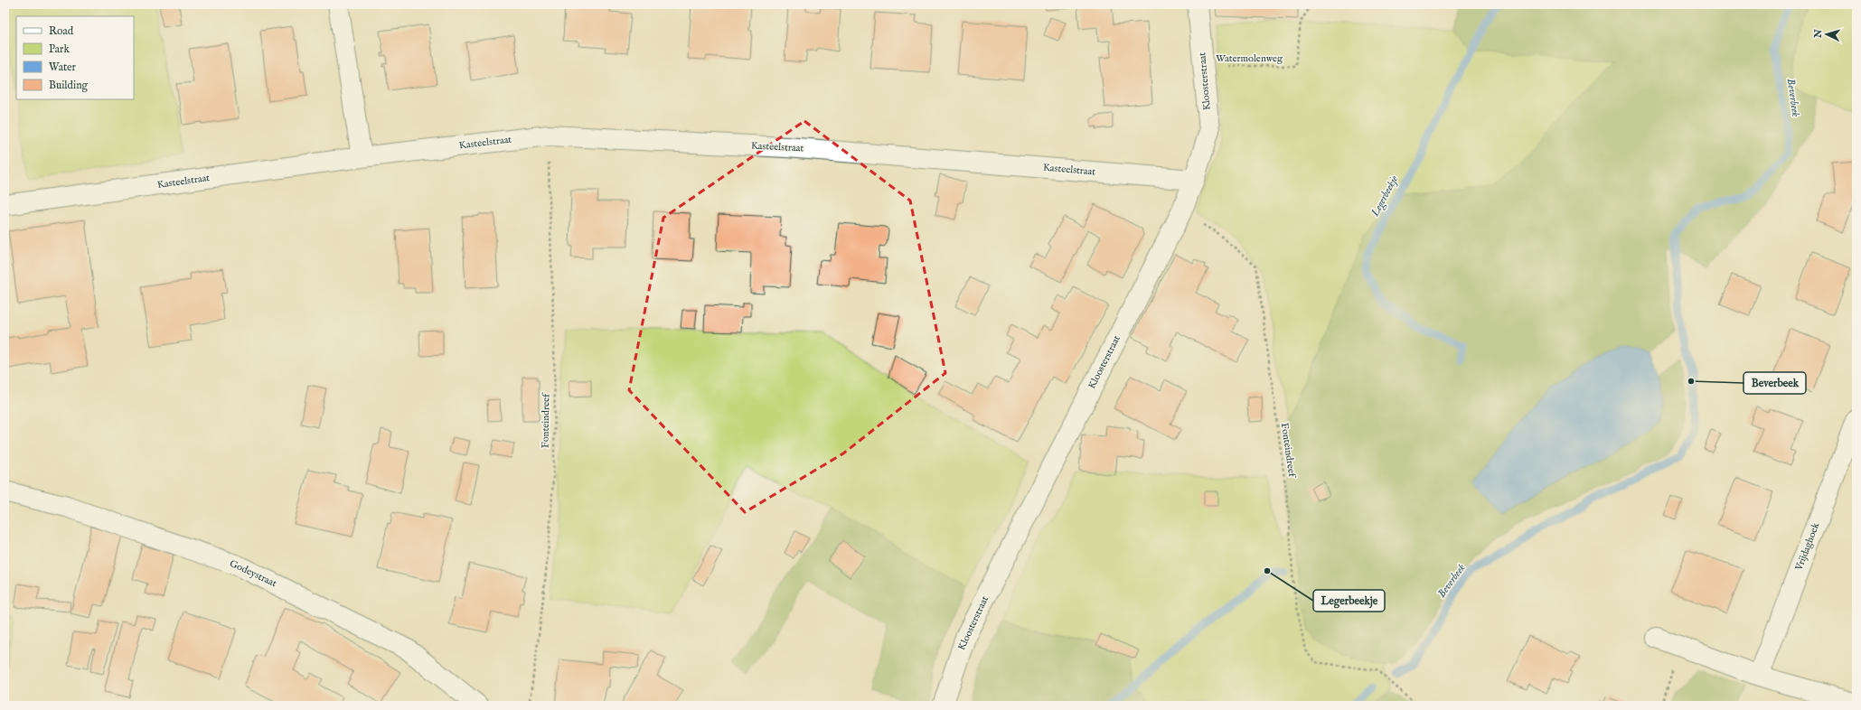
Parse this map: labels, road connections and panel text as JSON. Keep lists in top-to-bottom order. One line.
{"streets":{"street":["Kloosterstraat","Kasteelstraat","Vrijdaghoek","Godeystraat"],"path":["Watermolenweg","Fonteindreef"]},"crossings":[["Watermolenweg","Kloosterstraat"],["Kloosterstraat","Kasteelstraat"],["Kloosterstraat","Fonteindreef"],["Kasteelstraat","Fonteindreef"]],"water":["Beverbeek","Legerbeekje"],"places":["Beverbeek","Legerbeekje"],"legend":["Road","Park","Water","Building"],"north":"left"}
